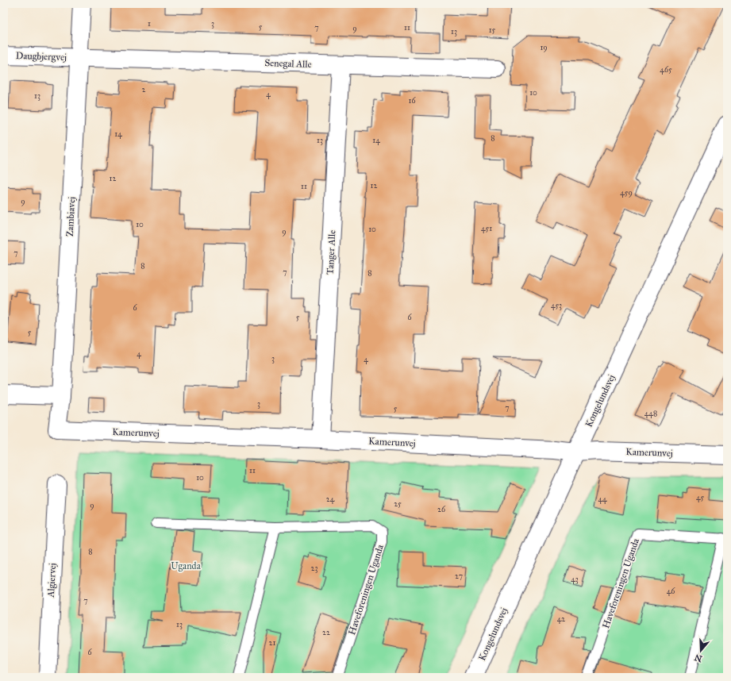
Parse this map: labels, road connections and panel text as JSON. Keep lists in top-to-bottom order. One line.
{"streets":{"street":["Daugbjergvej","Senegal Alle","Zambiavej","Tanger Alle","Kongelundsvej","Kamerunvej","Algiervej"],"lane":["Haveforeningen Uganda"]},"crossings":[["Daugbjergvej","Senegal Alle"],["Daugbjergvej","Zambiavej"],["Senegal Alle","Zambiavej"],["Senegal Alle","Tanger Alle"],["Zambiavej","Kamerunvej"],["Tanger Alle","Kamerunvej"],["Kongelundsvej","Kamerunvej"]],"parks":["Uganda"],"house_numbers":["1","3","5","7","11","9","15","13","19","465","2","10","4","13","16","14","8","13","14","12","12","11","459","9","10","451","10","9","7","8","7","8","453","6","5","6","5","4","3","4","3","7","5","448","11","10","45","24","44","25","9","26","8","23","27","43","46","7","42","13","22","21","6"],"north":"bottom"}
